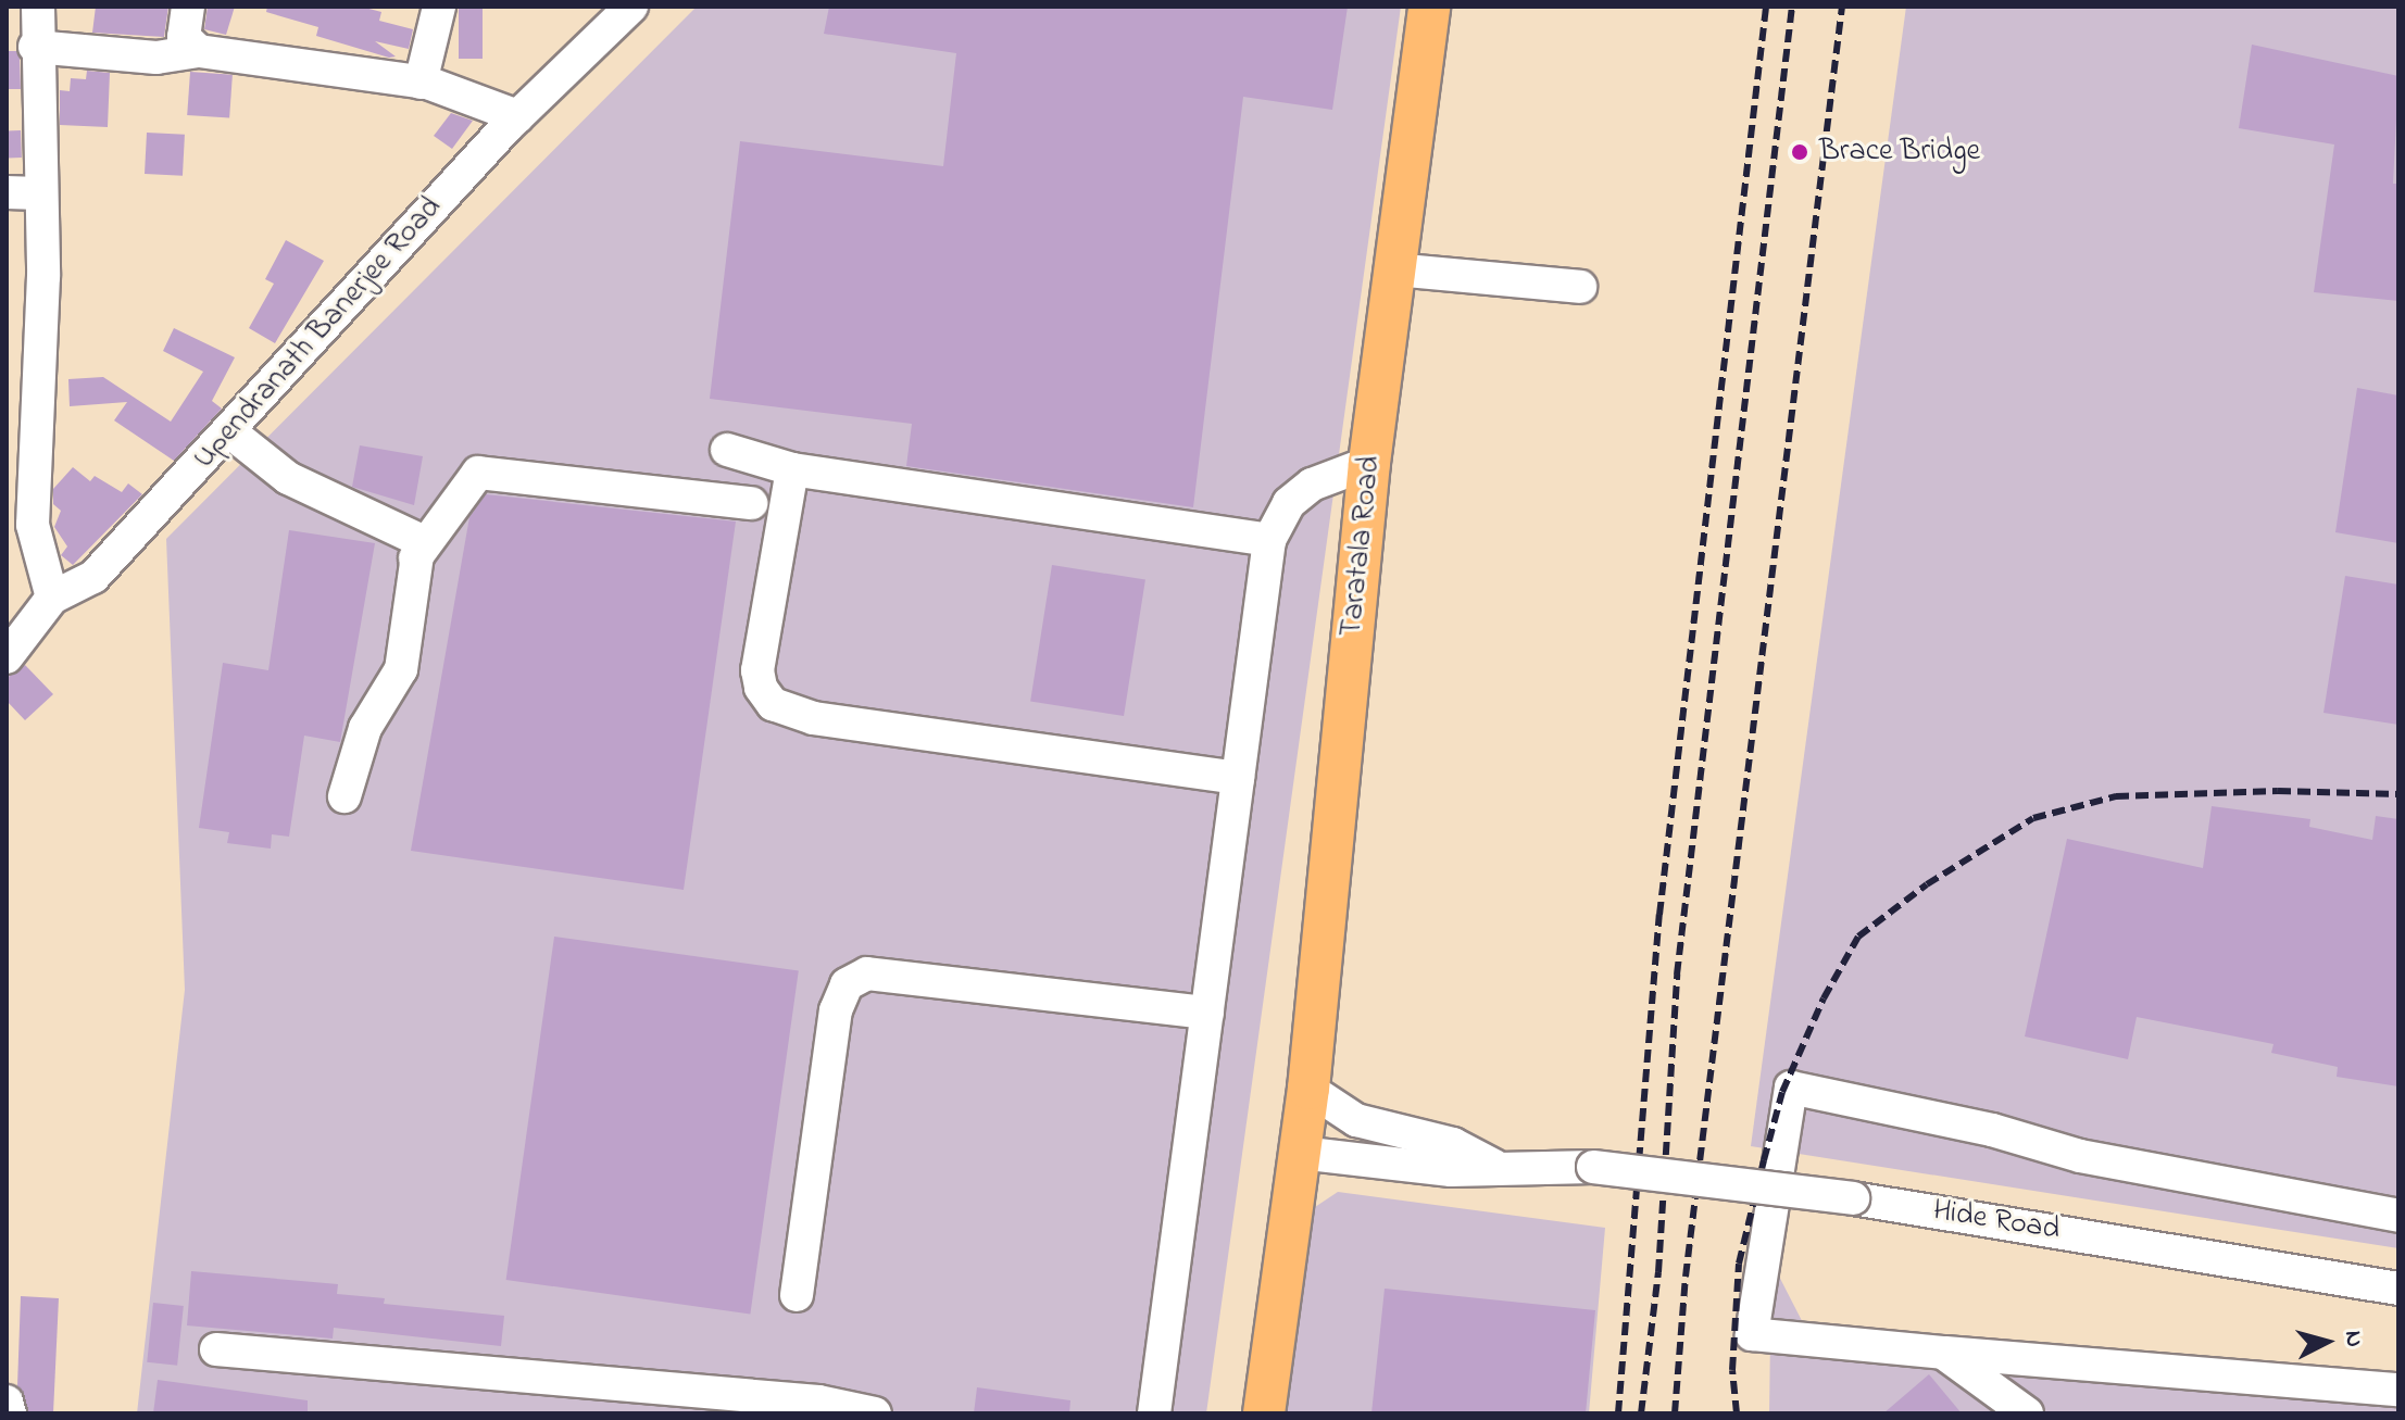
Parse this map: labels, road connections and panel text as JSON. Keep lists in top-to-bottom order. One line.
{"streets":{"main road":["Taratala Road"],"street":["Upendranath Banerjee Road","Hide Road"]},"crossings":[["Taratala Road","Hide Road"]],"places":["Brace Bridge"],"north":"right"}
